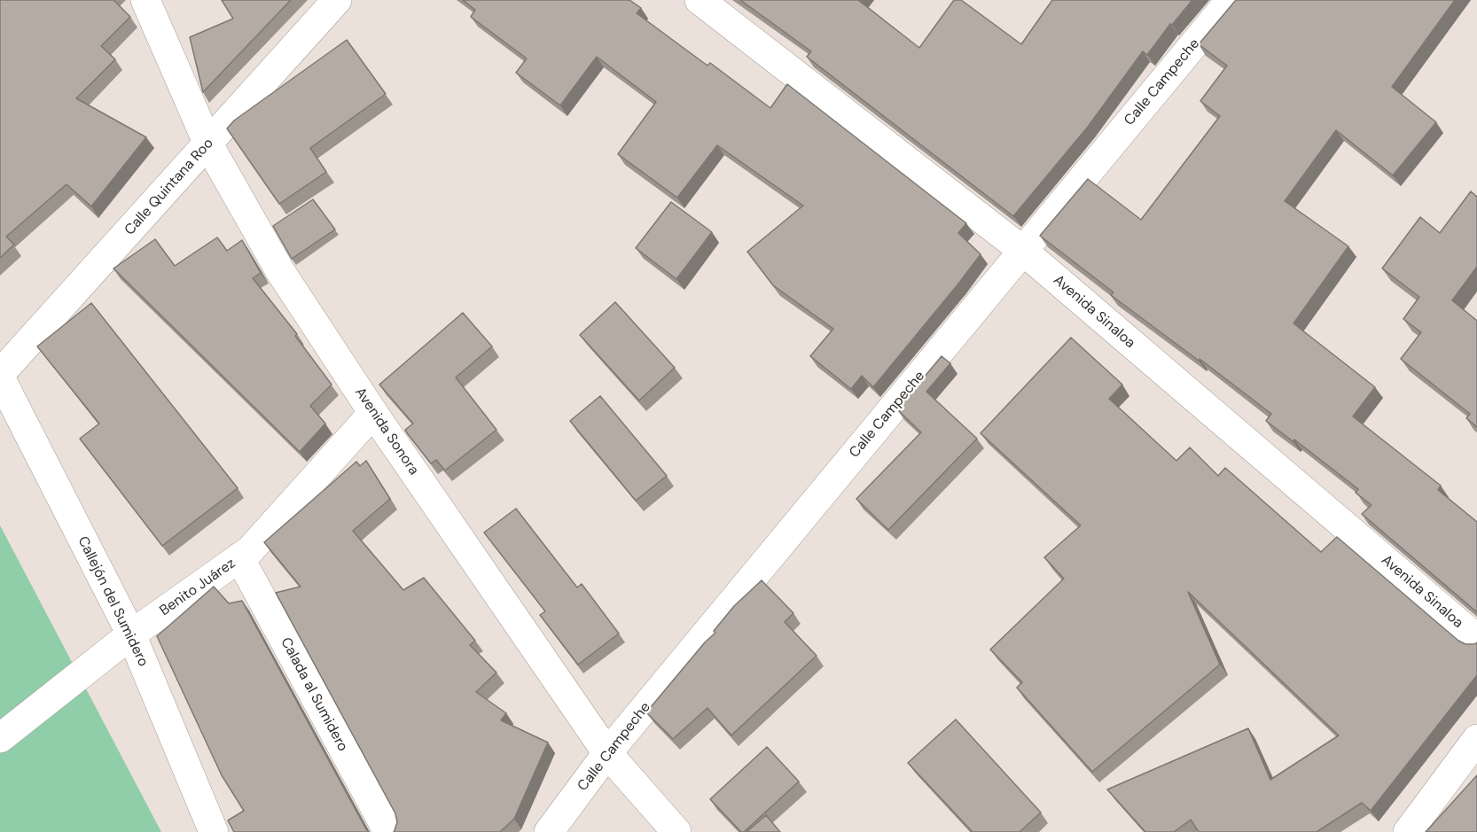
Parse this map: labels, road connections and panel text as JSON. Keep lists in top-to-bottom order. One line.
{"streets":{"street":["Calle Campeche","Calle Quintana Roo","Avenida Sinaloa","Avenida Sonora","Benito Juárez","Callejón del Sumidero","Calada al Sumidero"]},"crossings":[["Calle Campeche","Avenida Sinaloa"],["Calle Campeche","Avenida Sonora"],["Calle Quintana Roo","Avenida Sonora"],["Calle Quintana Roo","Callejón del Sumidero"],["Avenida Sonora","Benito Juárez"],["Benito Juárez","Callejón del Sumidero"],["Benito Juárez","Calada al Sumidero"]]}
